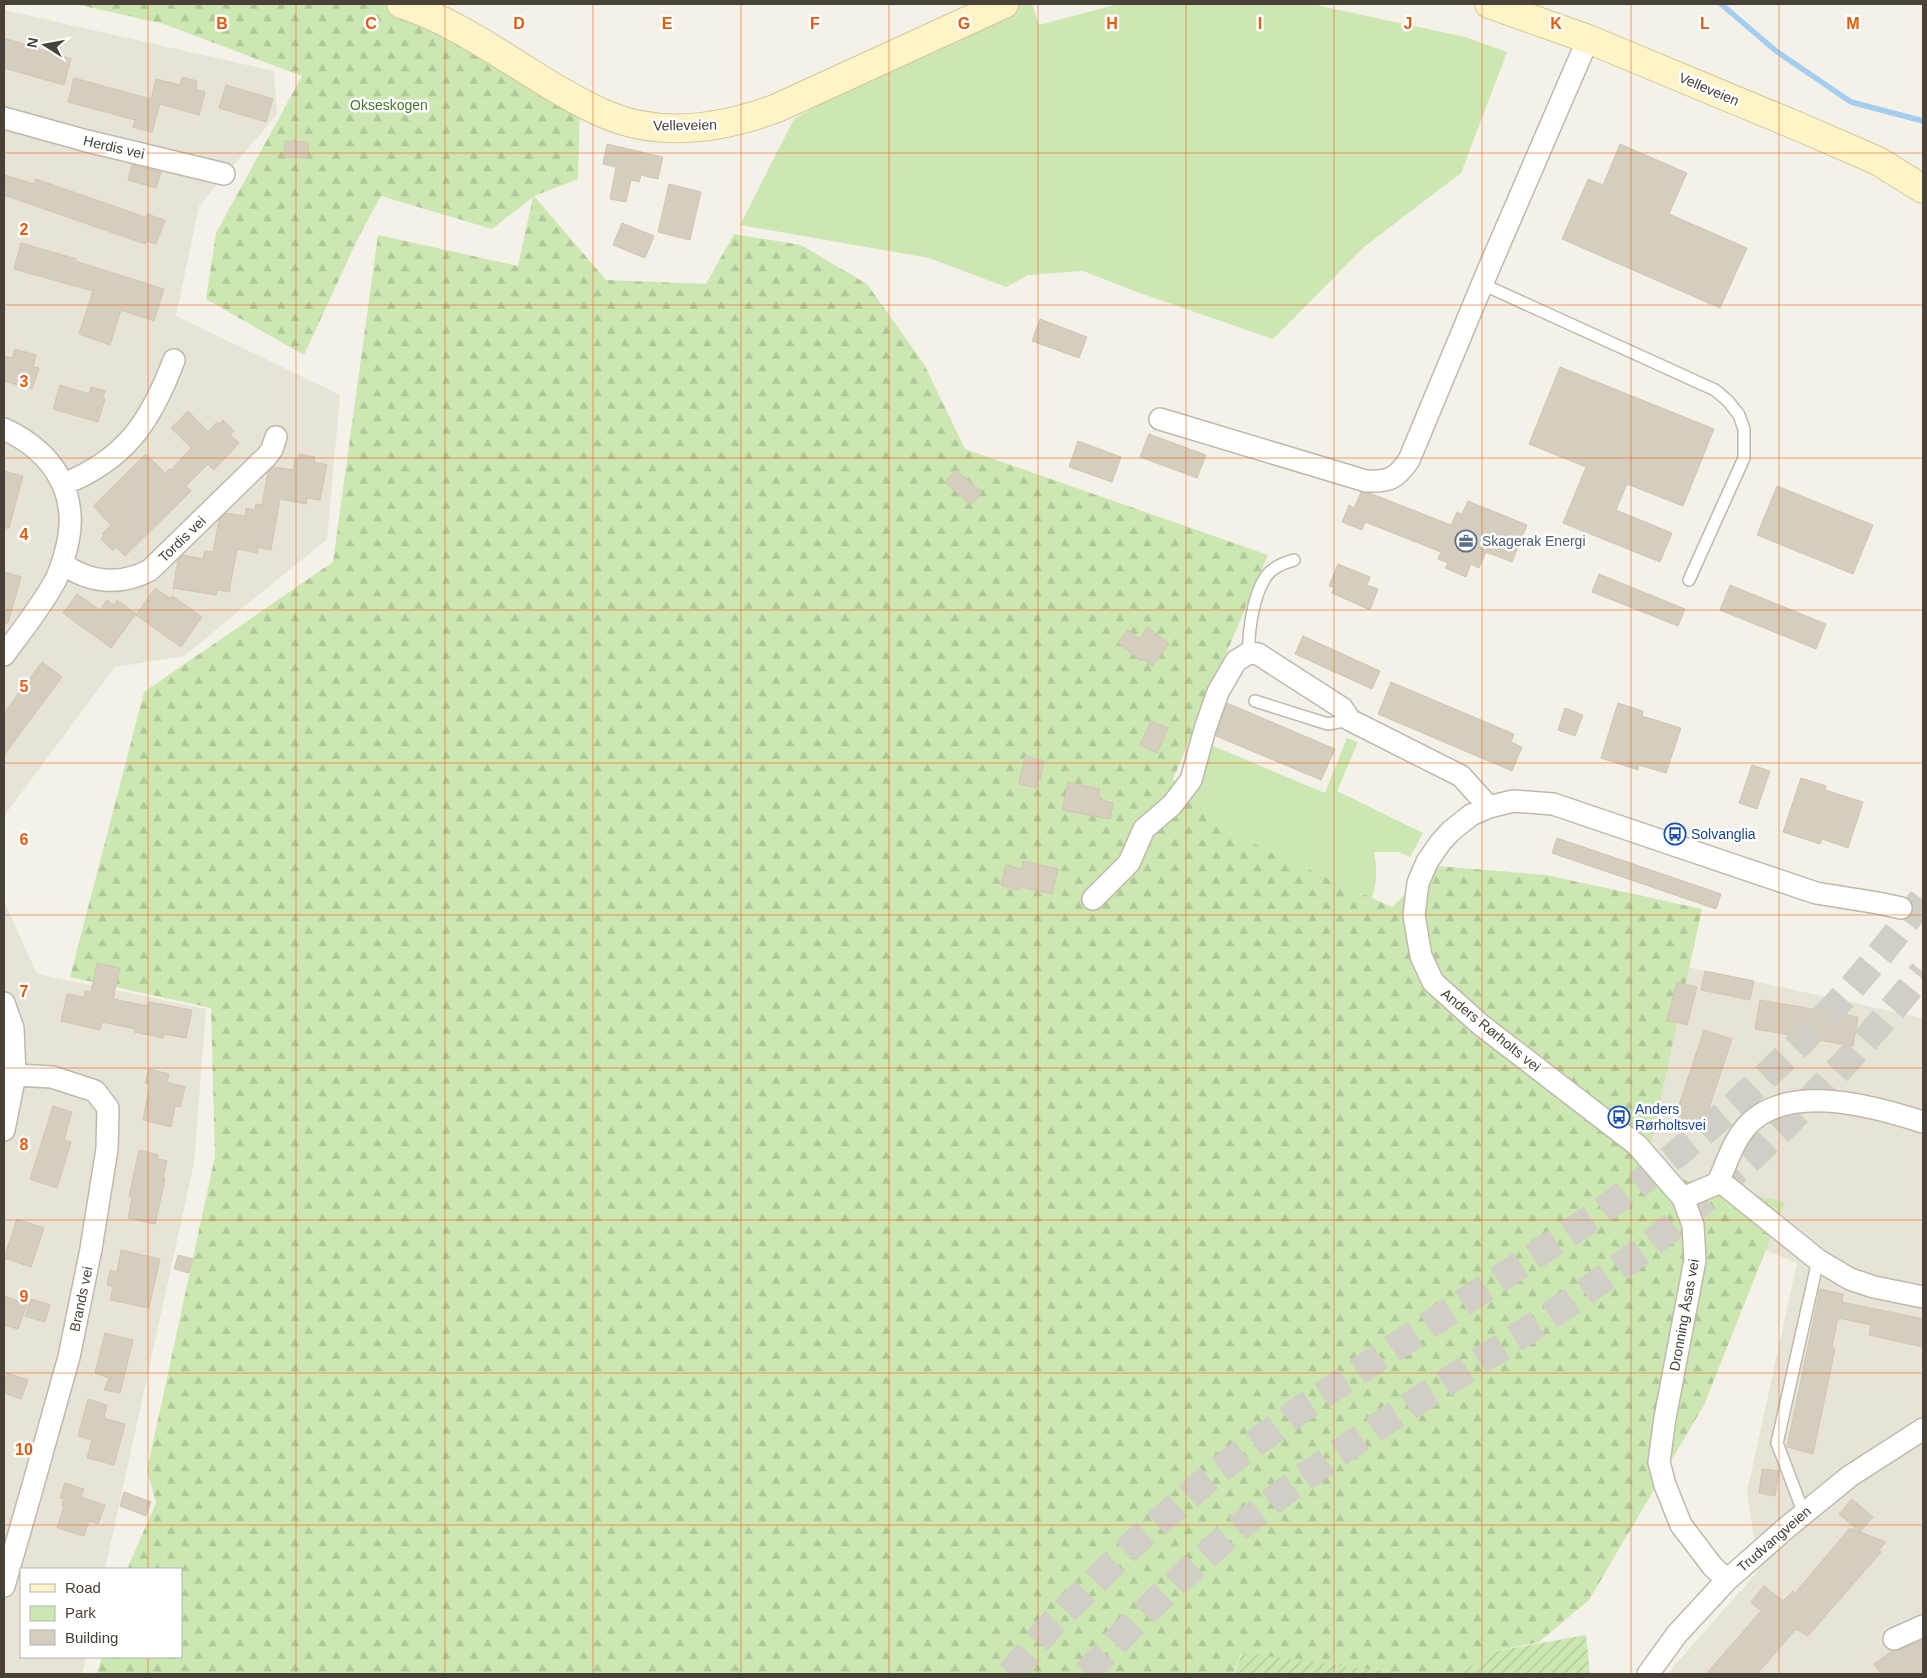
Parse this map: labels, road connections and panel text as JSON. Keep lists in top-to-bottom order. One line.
{"streets":{"main road":["Velleveien"],"street":["Herdis vei","Tordis vei","Anders Rørholts vei","Brands vei","Dronning Åsas vei","Trudvangveien"]},"crossings":[["Anders Rørholts vei","Dronning Åsas vei"],["Dronning Åsas vei","Trudvangveien"]],"parks":["Okseskogen"],"places":{"office":["Skagerak Energi"],"bus stop":["Solvanglia","Anders Rørholtsvei"]},"legend":["Road","Park","Building"],"north":"left","grid":{"columns":["B","C","D","E","F","G","H","I","J","K","L","M"],"rows":["2","3","4","5","6","7","8","9","10"]}}
